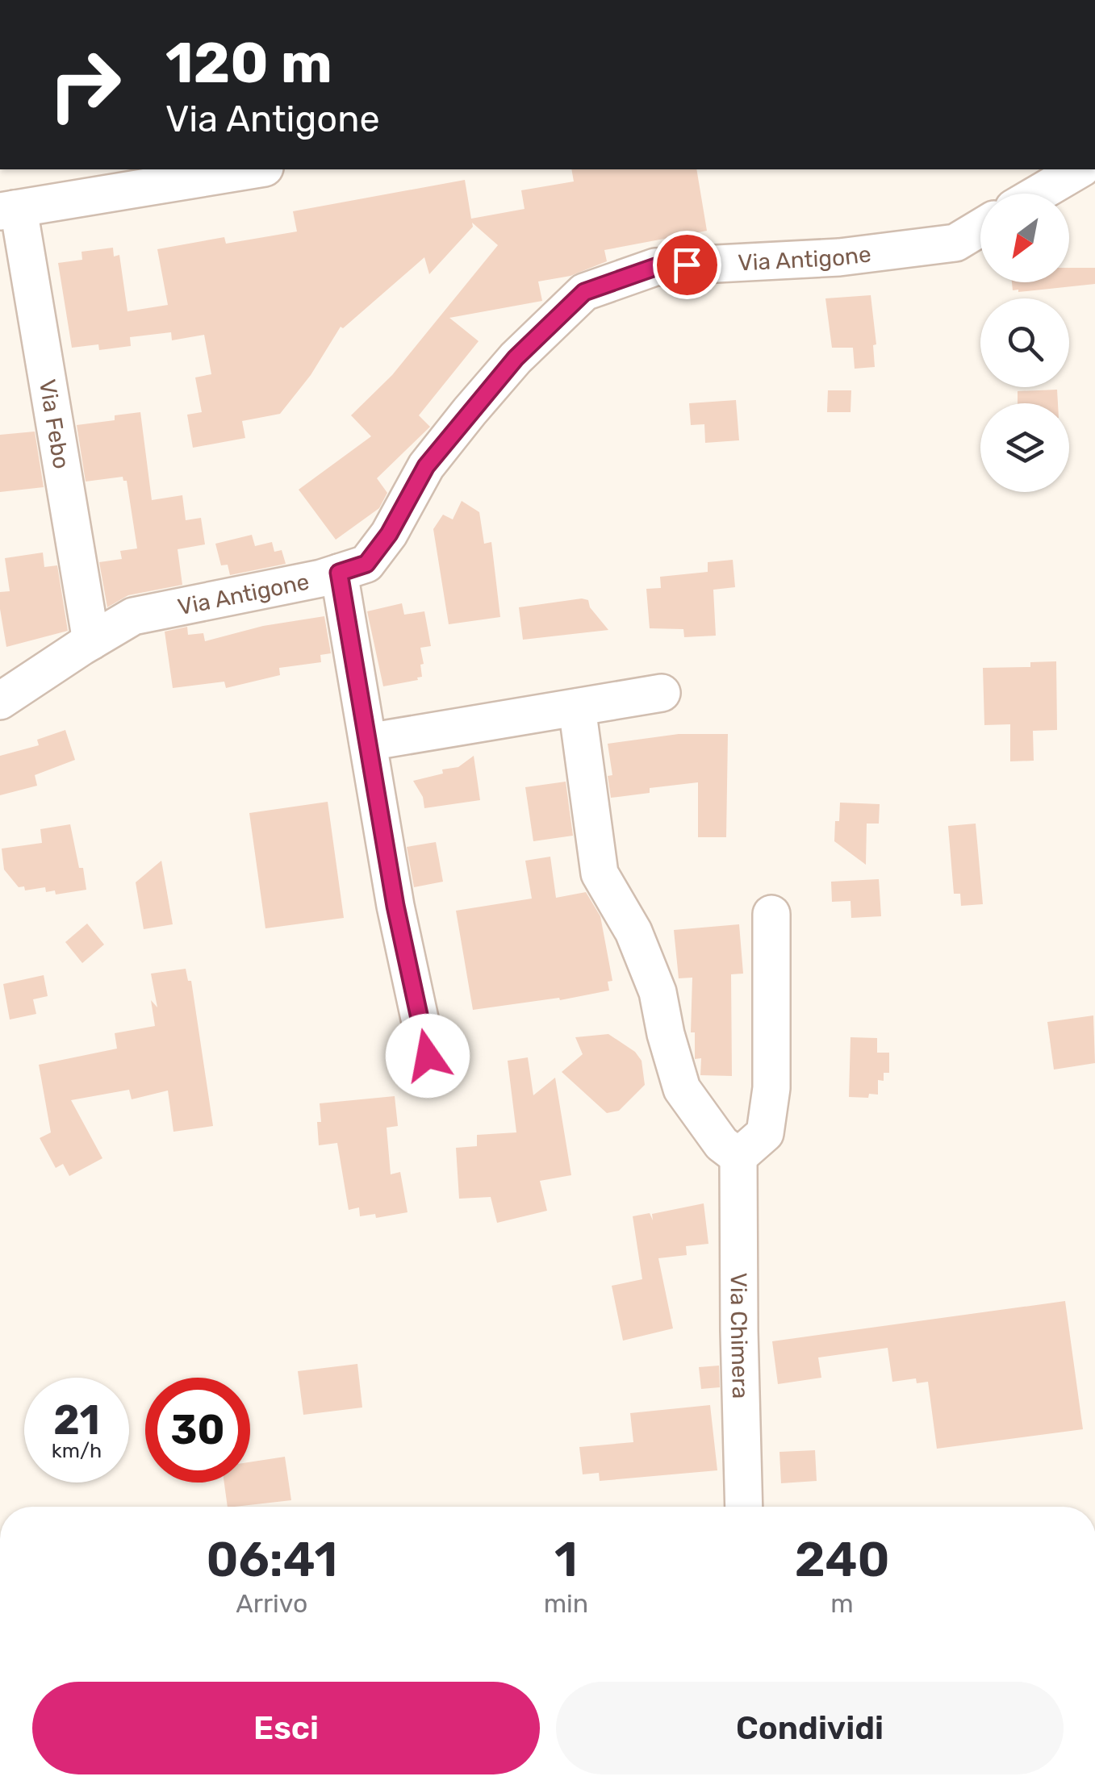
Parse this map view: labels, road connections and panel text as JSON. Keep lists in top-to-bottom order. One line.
{"streets":{"street":["Via Antigone","Via Febo","Via Chimera"]},"crossings":[["Via Antigone","Via Febo"]],"north":"bottom left","page":{"turn":["120 m","Via Antigone"],"speed":"21 km/h","limit":"30","eta":["06:41","Arrivo","1","min","240","m"],"buttons":["Esci","Condividi"]}}
